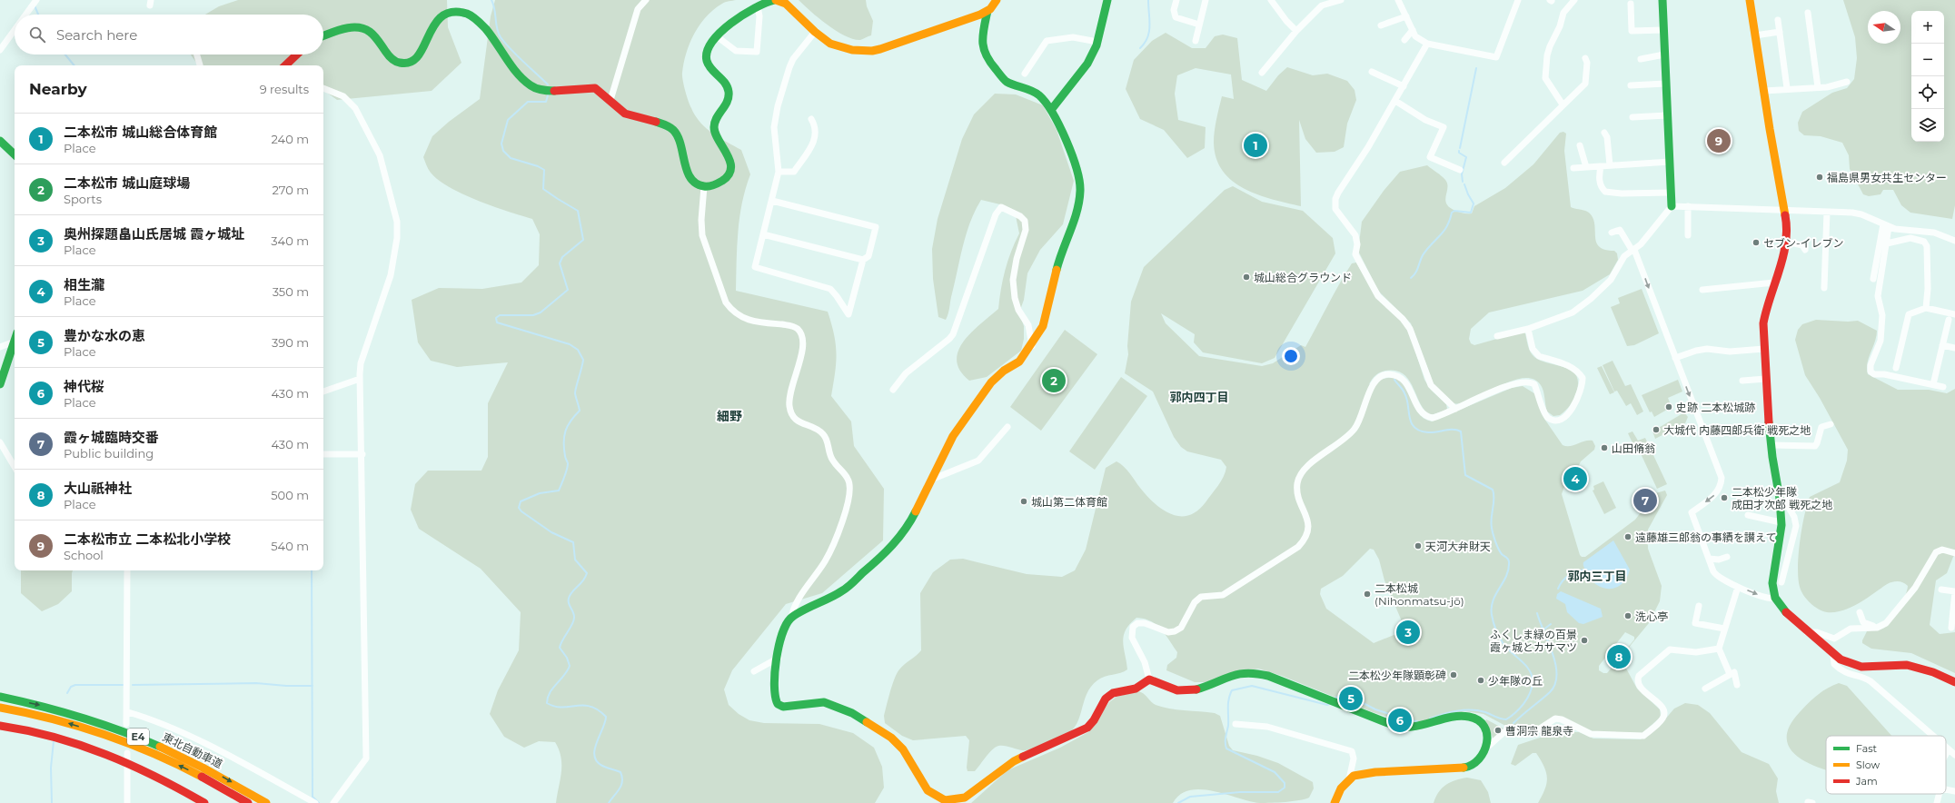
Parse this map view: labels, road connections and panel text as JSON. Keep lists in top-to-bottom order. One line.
{"streets":{"main road":["E4","東北自動車道"]},"districts":["郭内四丁目","細野","郭内三丁目"],"places":["福島県男女共生センター","セブン-イレブン","城山総合グラウンド","史跡 二本松城跡","大城代 内藤四郎兵衛 戦死之地","山田脩翁","二本松少年隊 成田才次郎 戦死之地","城山第二体育館","遠藤雄三郎翁の事績を讃えて","天河大弁財天","二本松城 (Nihonmatsu-jō)","洗心亭","ふくしま緑の百景 霞ヶ城とカサマツ","二本松少年隊顕彰碑","少年隊の丘","曹洞宗 龍泉寺"],"legend":["Fast","Slow","Jam"],"north":"left","page":{"map_buttons":["+","−"],"search":"Search here","heading":["Nearby","9 results"],"list":[{"mark":"1","name":"二本松市 城山総合体育館","note":"Place","value":"240 m"},{"mark":"2","name":"二本松市 城山庭球場","note":"Sports","value":"270 m"},{"mark":"3","name":"奥州探題畠山氏居城 霞ヶ城址","note":"Place","value":"340 m"},{"mark":"4","name":"相生瀧","note":"Place","value":"350 m"},{"mark":"5","name":"豊かな水の恵","note":"Place","value":"390 m"},{"mark":"6","name":"神代桜","note":"Place","value":"430 m"},{"mark":"7","name":"霞ヶ城臨時交番","note":"Public building","value":"430 m"},{"mark":"8","name":"大山祇神社","note":"Place","value":"500 m"},{"mark":"9","name":"二本松市立 二本松北小学校","note":"School","value":"540 m"}],"pins":["9","1","2","4","7","3","8","5","6"]}}
